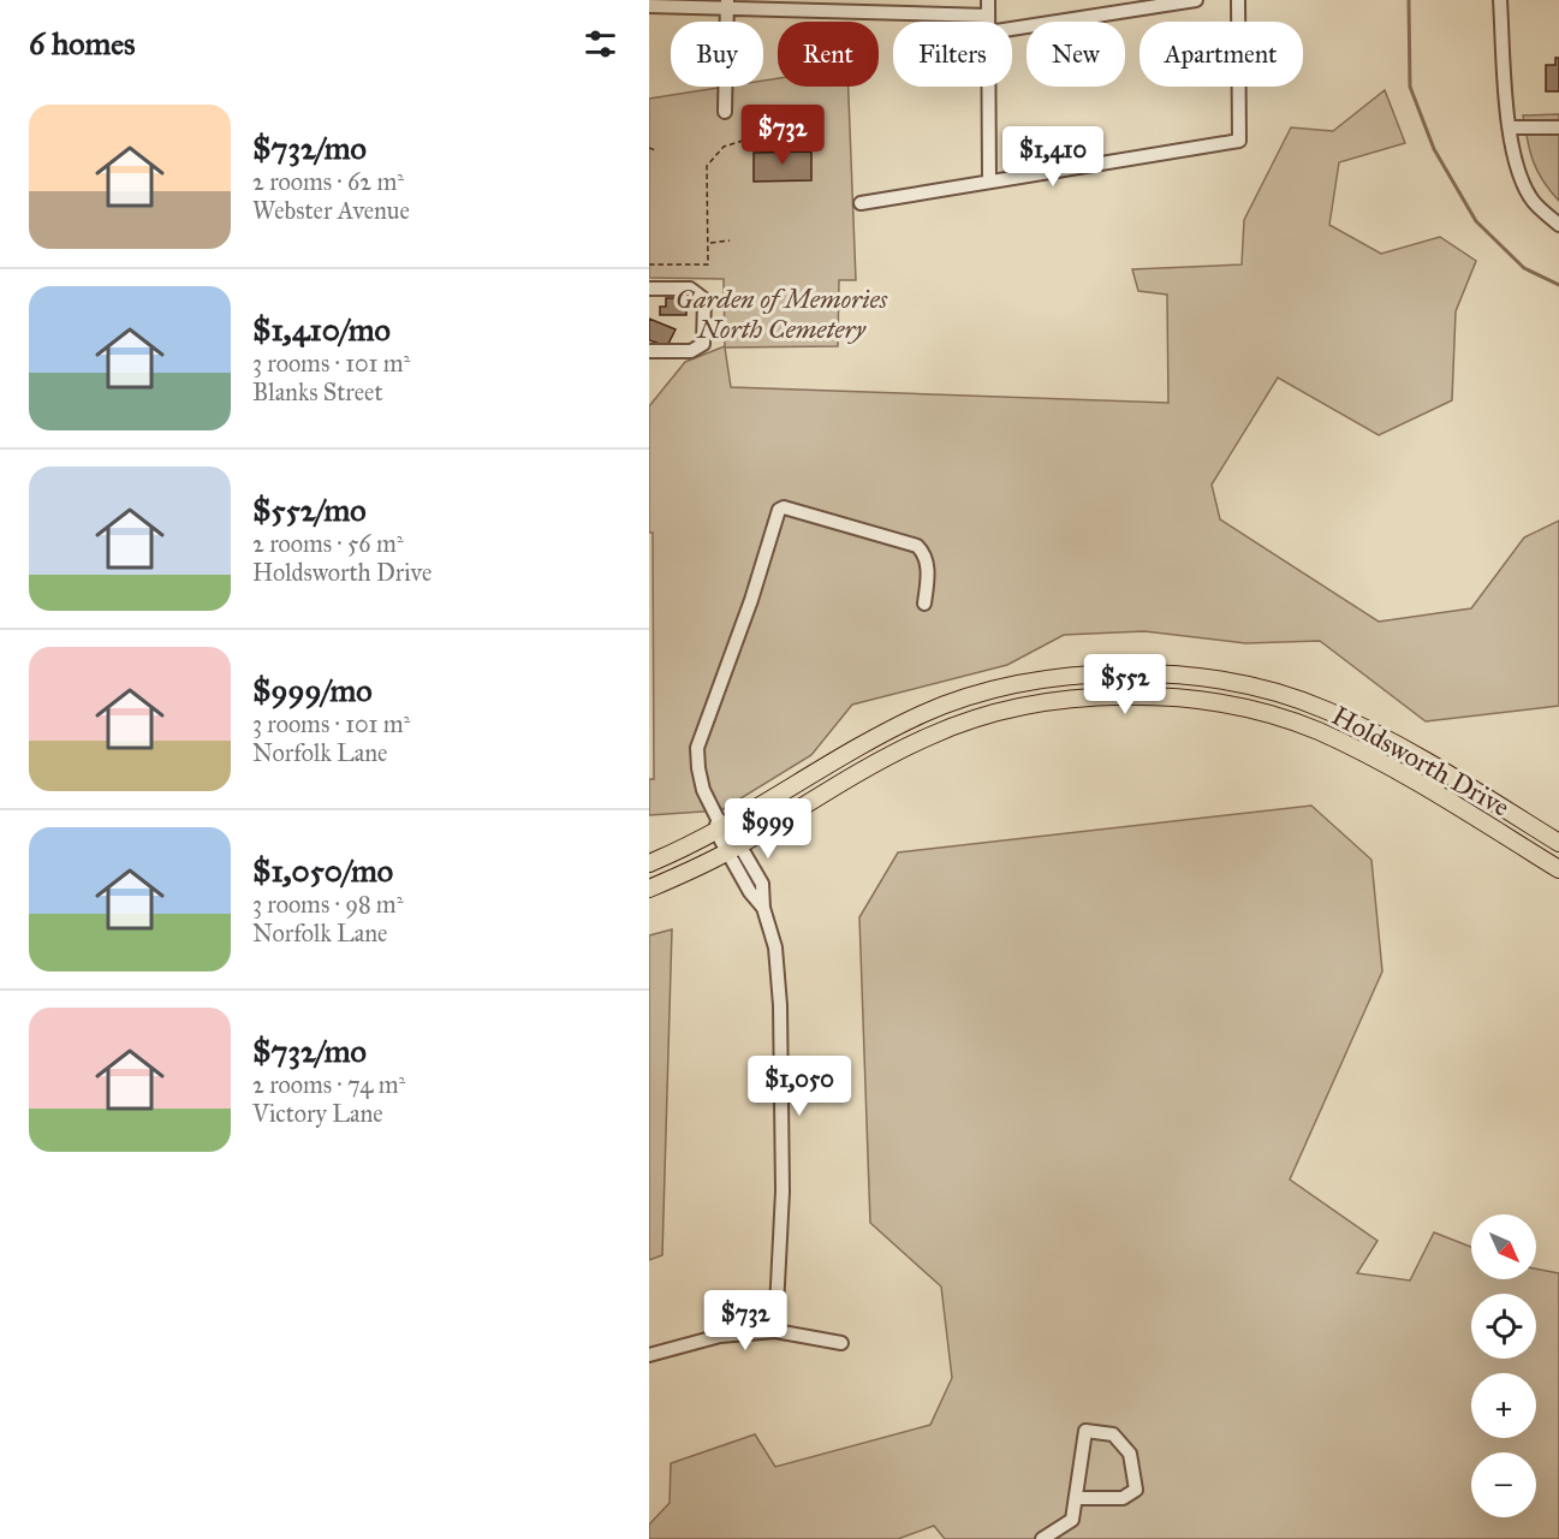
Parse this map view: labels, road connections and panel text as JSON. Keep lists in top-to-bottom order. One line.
{"streets":{"main road":["Holdsworth Drive"]},"parks":["Garden of Memories North Cemetery"],"north":"bottom right","page":{"heading":"6 homes","chip":["Buy","Rent","Filters","New","Apartment"],"list":[{"name":"$732/mo","note":"2 rooms · 62 m² · Webster Avenue"},{"name":"$1,410/mo","note":"3 rooms · 101 m² · Blanks Street"},{"name":"$552/mo","note":"2 rooms · 56 m² · Holdsworth Drive"},{"name":"$999/mo","note":"3 rooms · 101 m² · Norfolk Lane"},{"name":"$1,050/mo","note":"3 rooms · 98 m² · Norfolk Lane"},{"name":"$732/mo","note":"2 rooms · 74 m² · Victory Lane"}],"price":["$732","$1,410","$552","$999","$1,050","$732"],"map_buttons":["+","−"]}}
